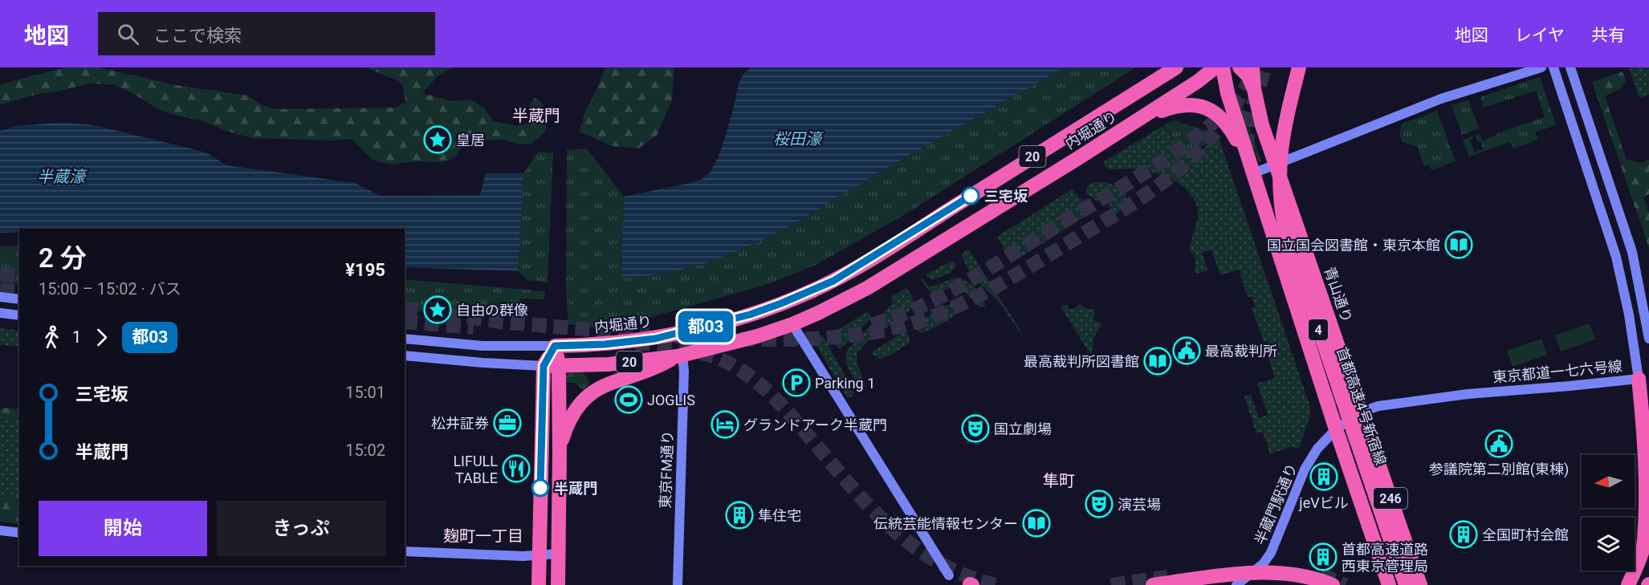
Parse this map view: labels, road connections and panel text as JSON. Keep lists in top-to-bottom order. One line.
{"streets":{"highway":["内堀通り","20","青山通り","4","首都高速4号新宿線","246"],"main road":["東京都道一七六号線","東京FM通り","半蔵門駅通り"]},"crossings":[["内堀通り","20"],["内堀通り","東京FM通り"],["20","東京FM通り"],["青山通り","東京都道一七六号線"],["青山通り","246"],["東京都道一七六号線","246"],["東京都道一七六号線","半蔵門駅通り"],["246","半蔵門駅通り"]],"districts":["半蔵門","隼町","麹町一丁目"],"water":["桜田濠","半蔵濠"],"places":{"place":["皇居","自由の群像"],"other":["三宅坂","半蔵門"],"library":["国立国会図書館・東京本館","最高裁判所図書館","伝統芸能情報センター"],"public building":["最高裁判所","参議院第二別館(東棟)"],"parking":["Parking 1"],"sports":["JOGLIS"],"office":["松井証券"],"hotel":["グランドアーク半蔵門"],"theatre":["国立劇場","演芸場"],"restaurant":["LIFULL TABLE"],"building":["jeVビル","隼住宅","全国町村会館","首都高速道路 西東京管理局"]},"lines":["bus line 都03"],"north":"left","page":{"header":"地図","search":"ここで検索","nav":["地図","レイヤ","共有"],"on_map":"都03","heading":["2 分","15:00 – 15:02 · バス","¥195"],"legs":["1","都03"],"list":[{"name":"三宅坂","value":"15:01"},{"name":"半蔵門","value":"15:02"}],"buttons":["開始","きっぷ"]}}
